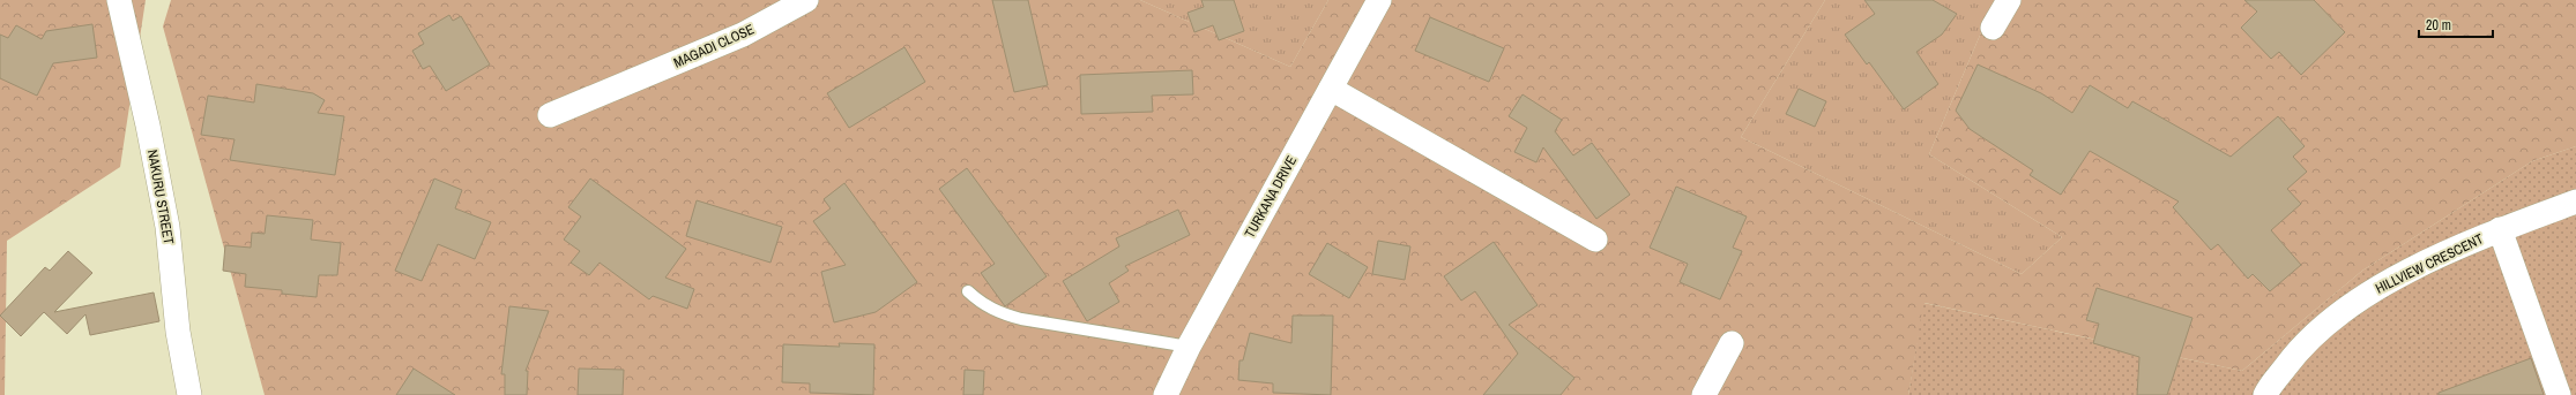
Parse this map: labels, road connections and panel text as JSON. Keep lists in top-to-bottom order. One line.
{"streets":{"street":["MAGADI CLOSE","NAKURU STREET","TURKANA DRIVE","HILLVIEW CRESCENT"]},"scale_bar":"20 m"}
